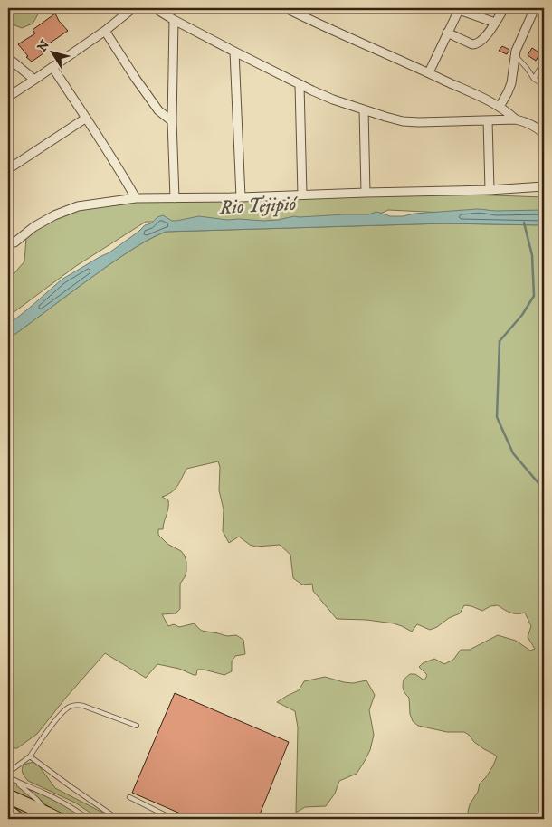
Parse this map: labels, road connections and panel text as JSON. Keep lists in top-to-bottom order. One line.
{"water":["Rio Tejipió"],"north":"top left"}
